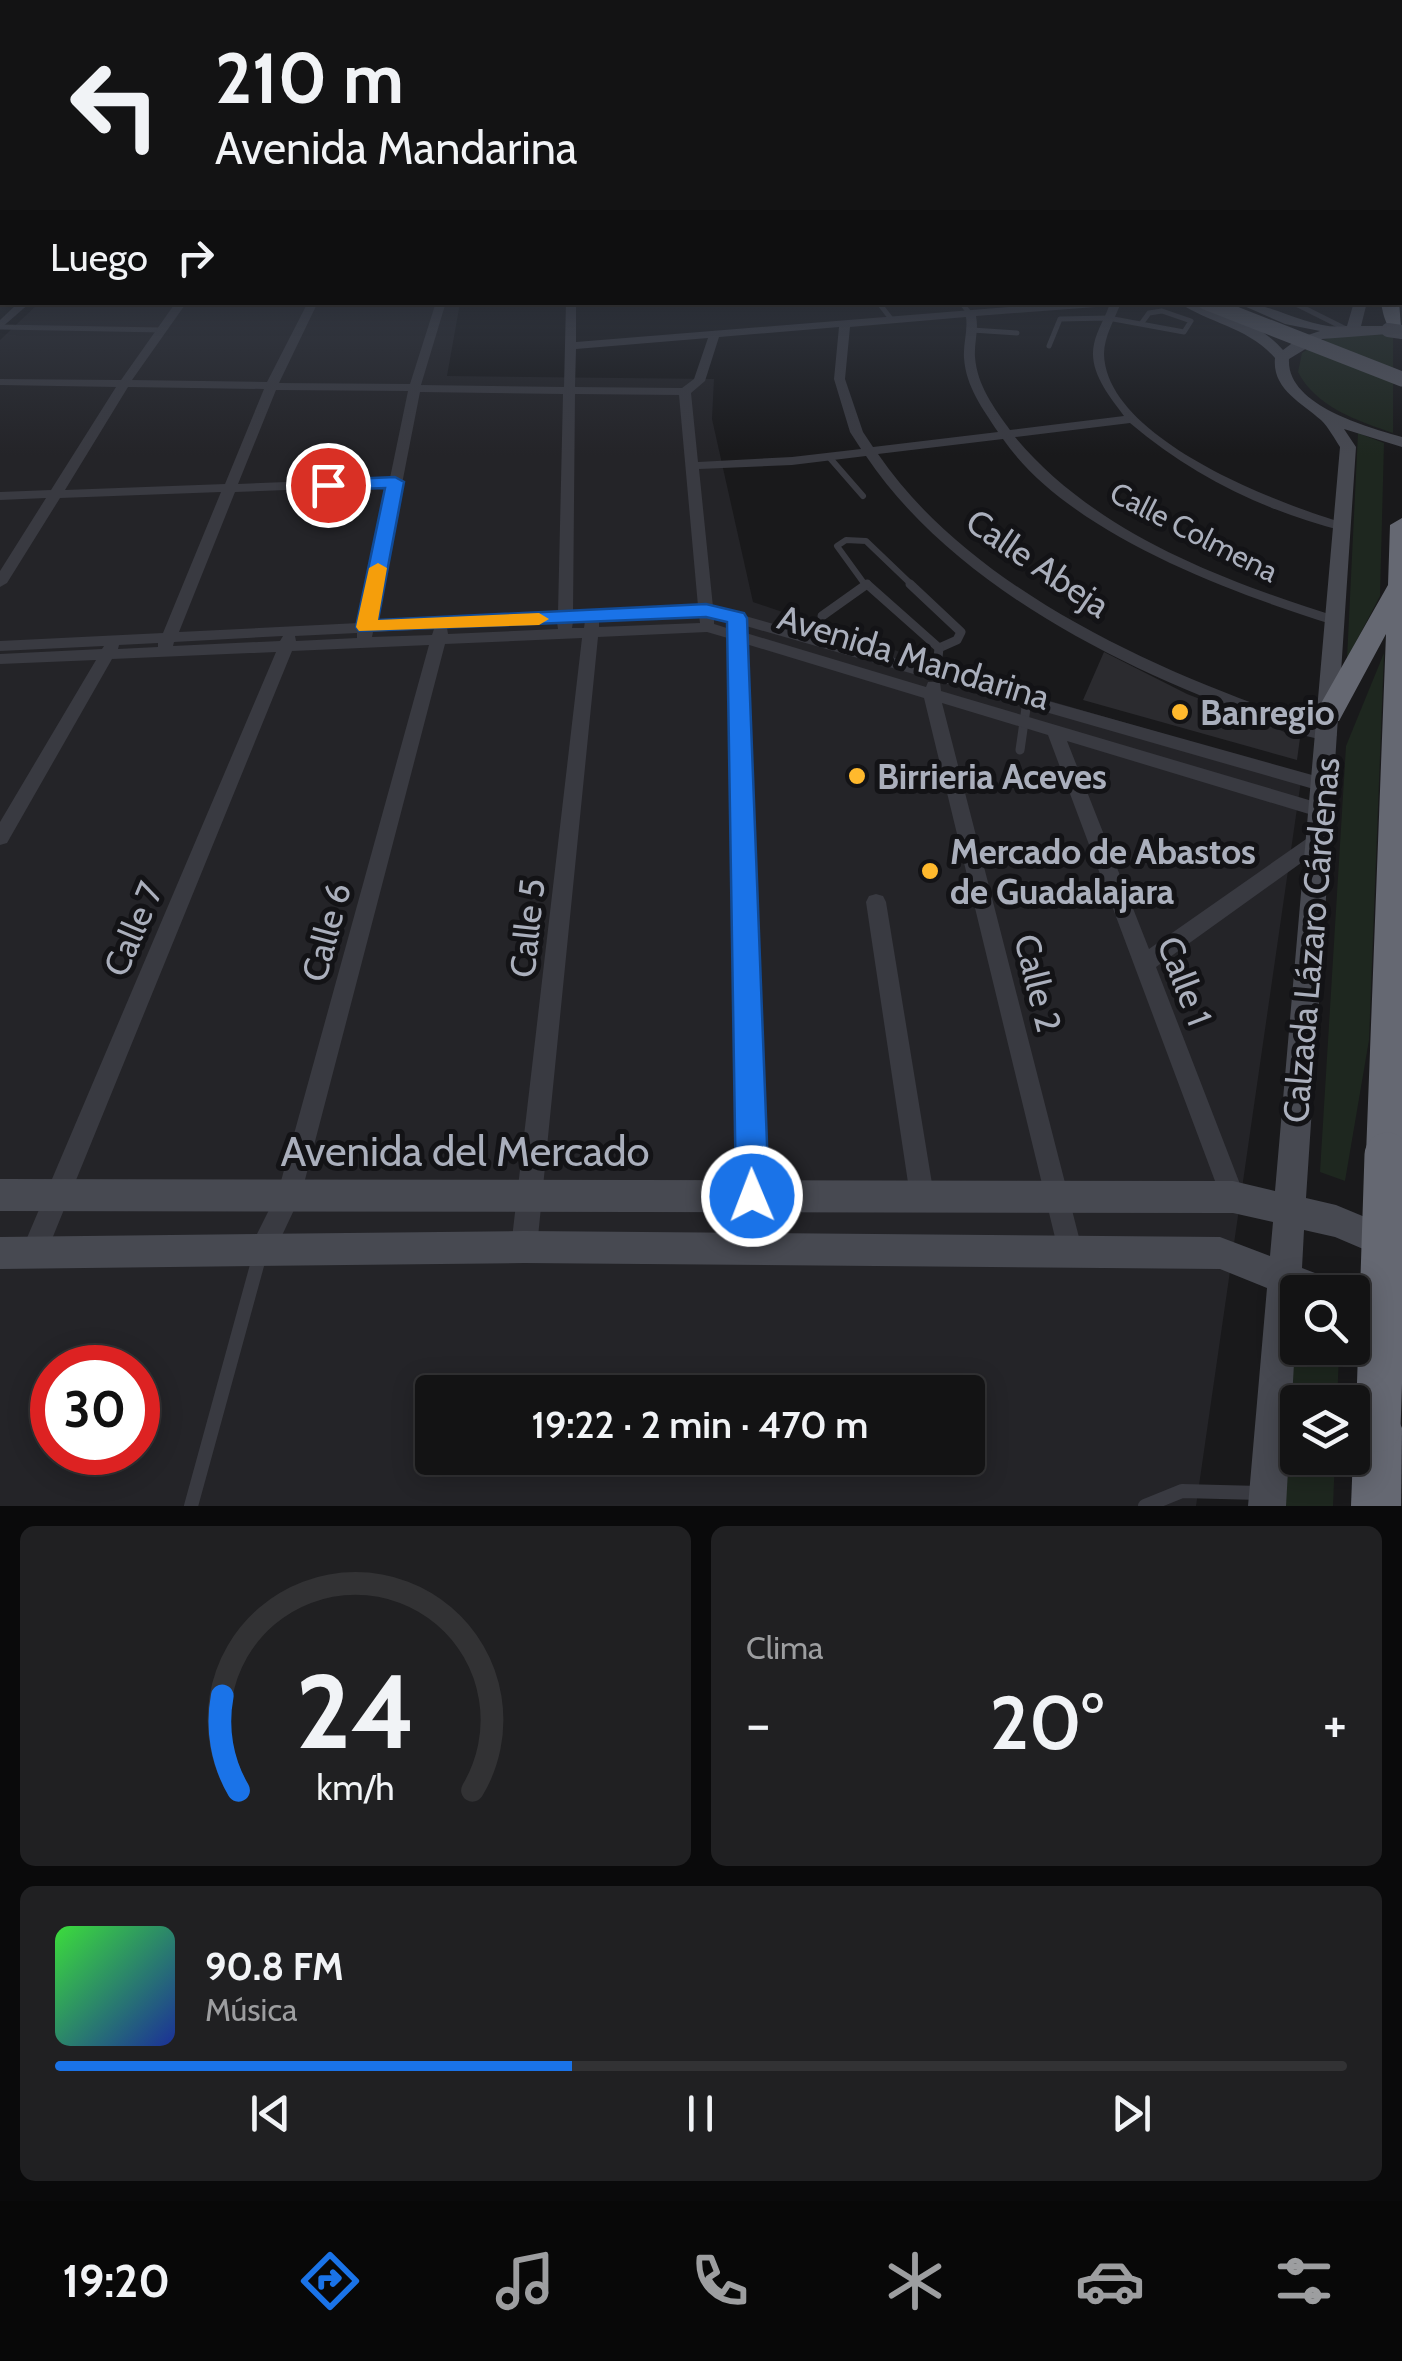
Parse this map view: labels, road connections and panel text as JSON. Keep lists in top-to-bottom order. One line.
{"streets":{"highway":["Calzada Lázaro Cárdenas"],"main road":["Avenida del Mercado"],"street":["Calle Colmena","Calle Abeja","Avenida Mandarina","Calle 5","Calle 7","Calle 6","Calle 1","Calle 2"]},"crossings":[["Calle Colmena","Calzada Lázaro Cárdenas"],["Calle Abeja","Calzada Lázaro Cárdenas"],["Avenida Mandarina","Calle 5"],["Avenida Mandarina","Calle 7"],["Avenida Mandarina","Calle 6"],["Avenida Mandarina","Calzada Lázaro Cárdenas"],["Avenida Mandarina","Calle 1"],["Avenida Mandarina","Calle 2"],["Calle 5","Avenida del Mercado"],["Calle 7","Avenida del Mercado"],["Calle 6","Avenida del Mercado"],["Calzada Lázaro Cárdenas","Avenida del Mercado"],["Calle 1","Avenida del Mercado"],["Calle 2","Avenida del Mercado"]],"places":["Banregio","Birrieria Aceves","Mercado de Abastos de Guadalajara"],"page":{"turn":["210 m","Avenida Mandarina"],"then":"Luego","limit":"30","trip":"19:22 · 2 min · 470 m","tile":"Clima","heat":["−","20°","+"],"song":["90.8 FM","Música"],"tabs":"19:20","gauge":["24","km/h"]}}
